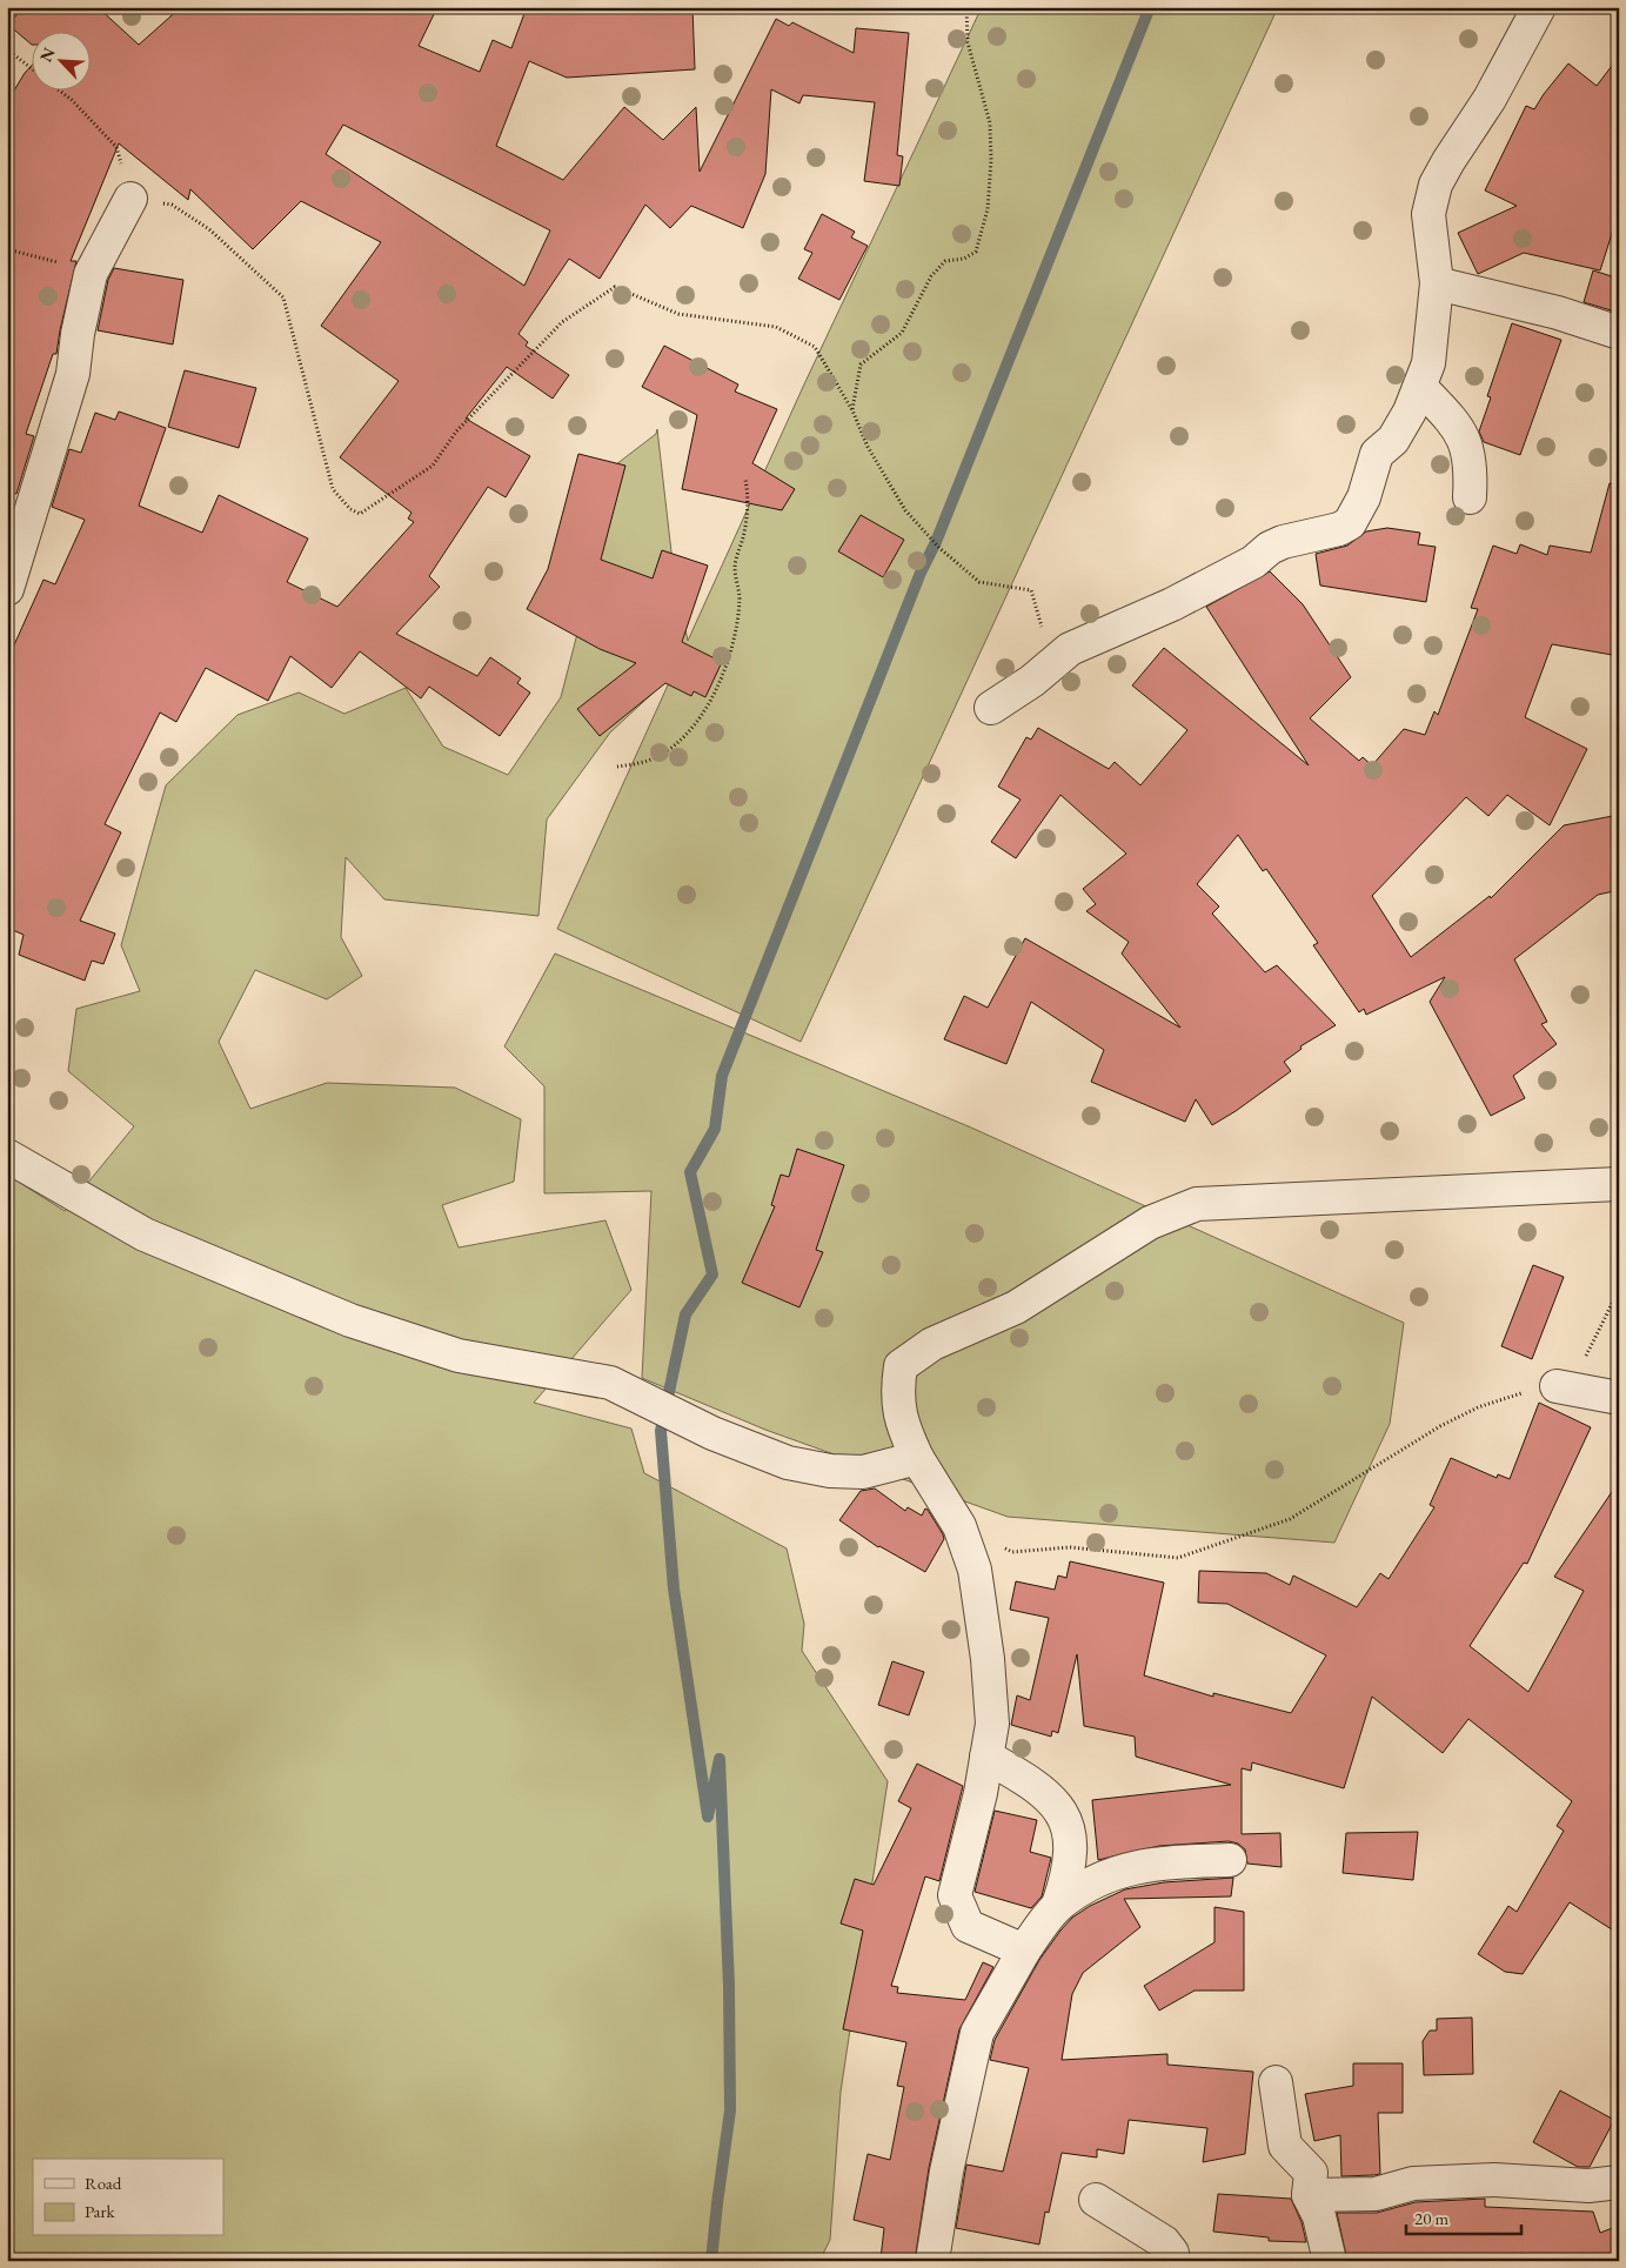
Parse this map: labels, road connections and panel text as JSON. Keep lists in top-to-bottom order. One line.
{"legend":["Road","Park"],"scale_bar":"20 m","north":"top left"}
